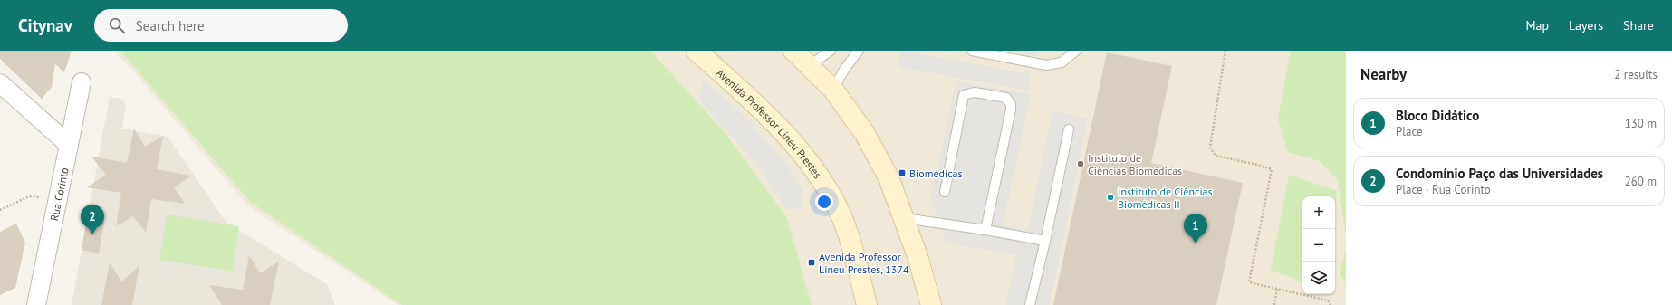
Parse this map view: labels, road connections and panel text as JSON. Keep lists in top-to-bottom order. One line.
{"streets":{"main road":["Avenida Professor Lineu Prestes"],"street":["Rua Corinto"]},"places":{"other":["Instituto de Ciências Biomédicas","Instituto de Ciências Biomédicas II"],"transit":["Biomédicas","Avenida Professor Lineu Prestes, 1374"]},"page":{"header":"Citynav","search":"Search here","nav":["Map","Layers","Share"],"heading":["Nearby","2 results"],"list":[{"mark":"1","name":"Bloco Didático","note":"Place","value":"130 m"},{"mark":"2","name":"Condomínio Paço das Universidades","note":"Place · Rua Corinto","value":"260 m"}],"map_buttons":["+","−"],"pins":["2","1"]}}
